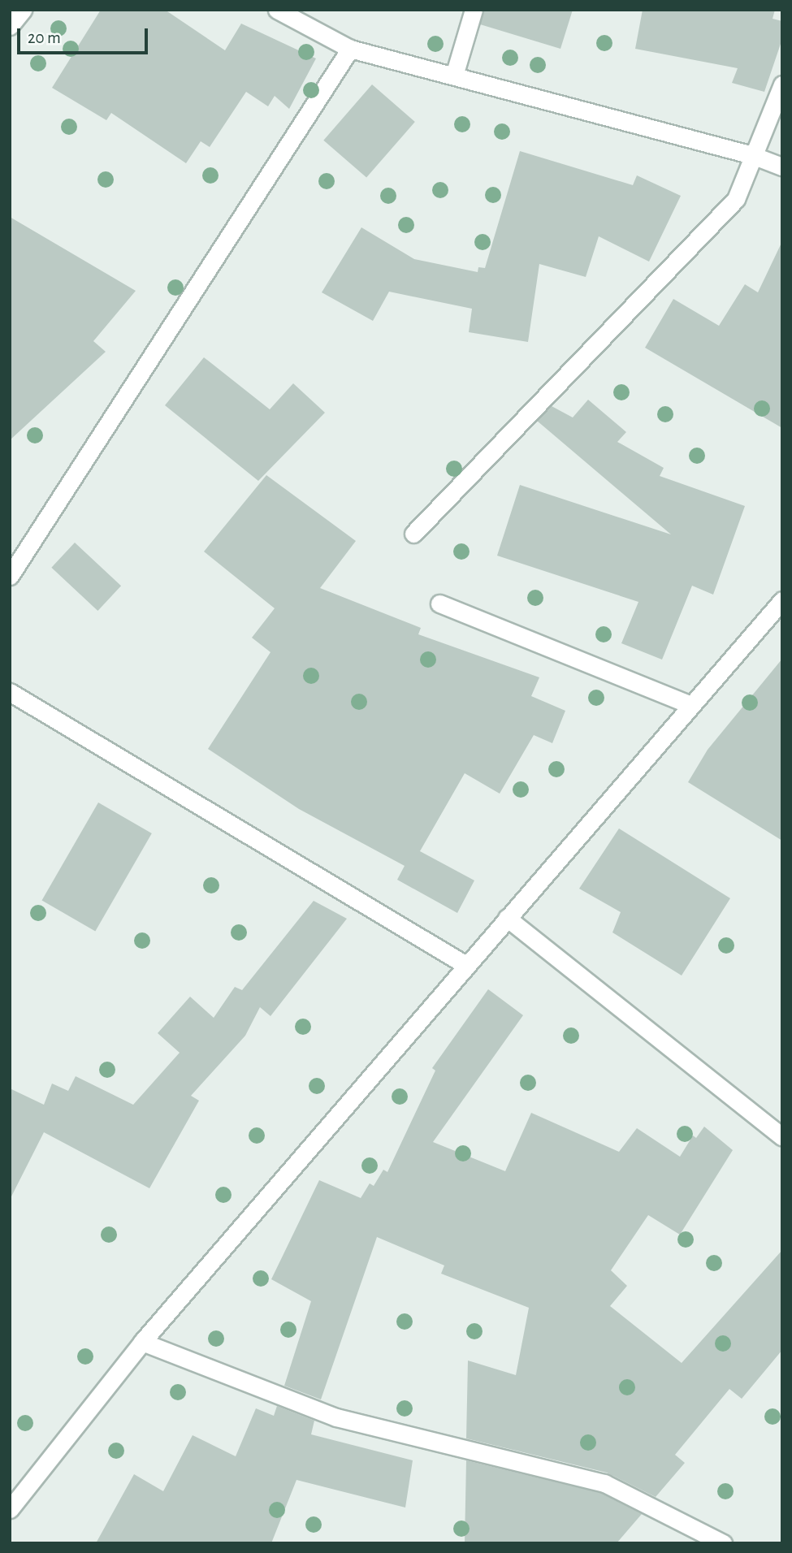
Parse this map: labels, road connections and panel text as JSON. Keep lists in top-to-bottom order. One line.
{"scale_bar":"20 m"}
